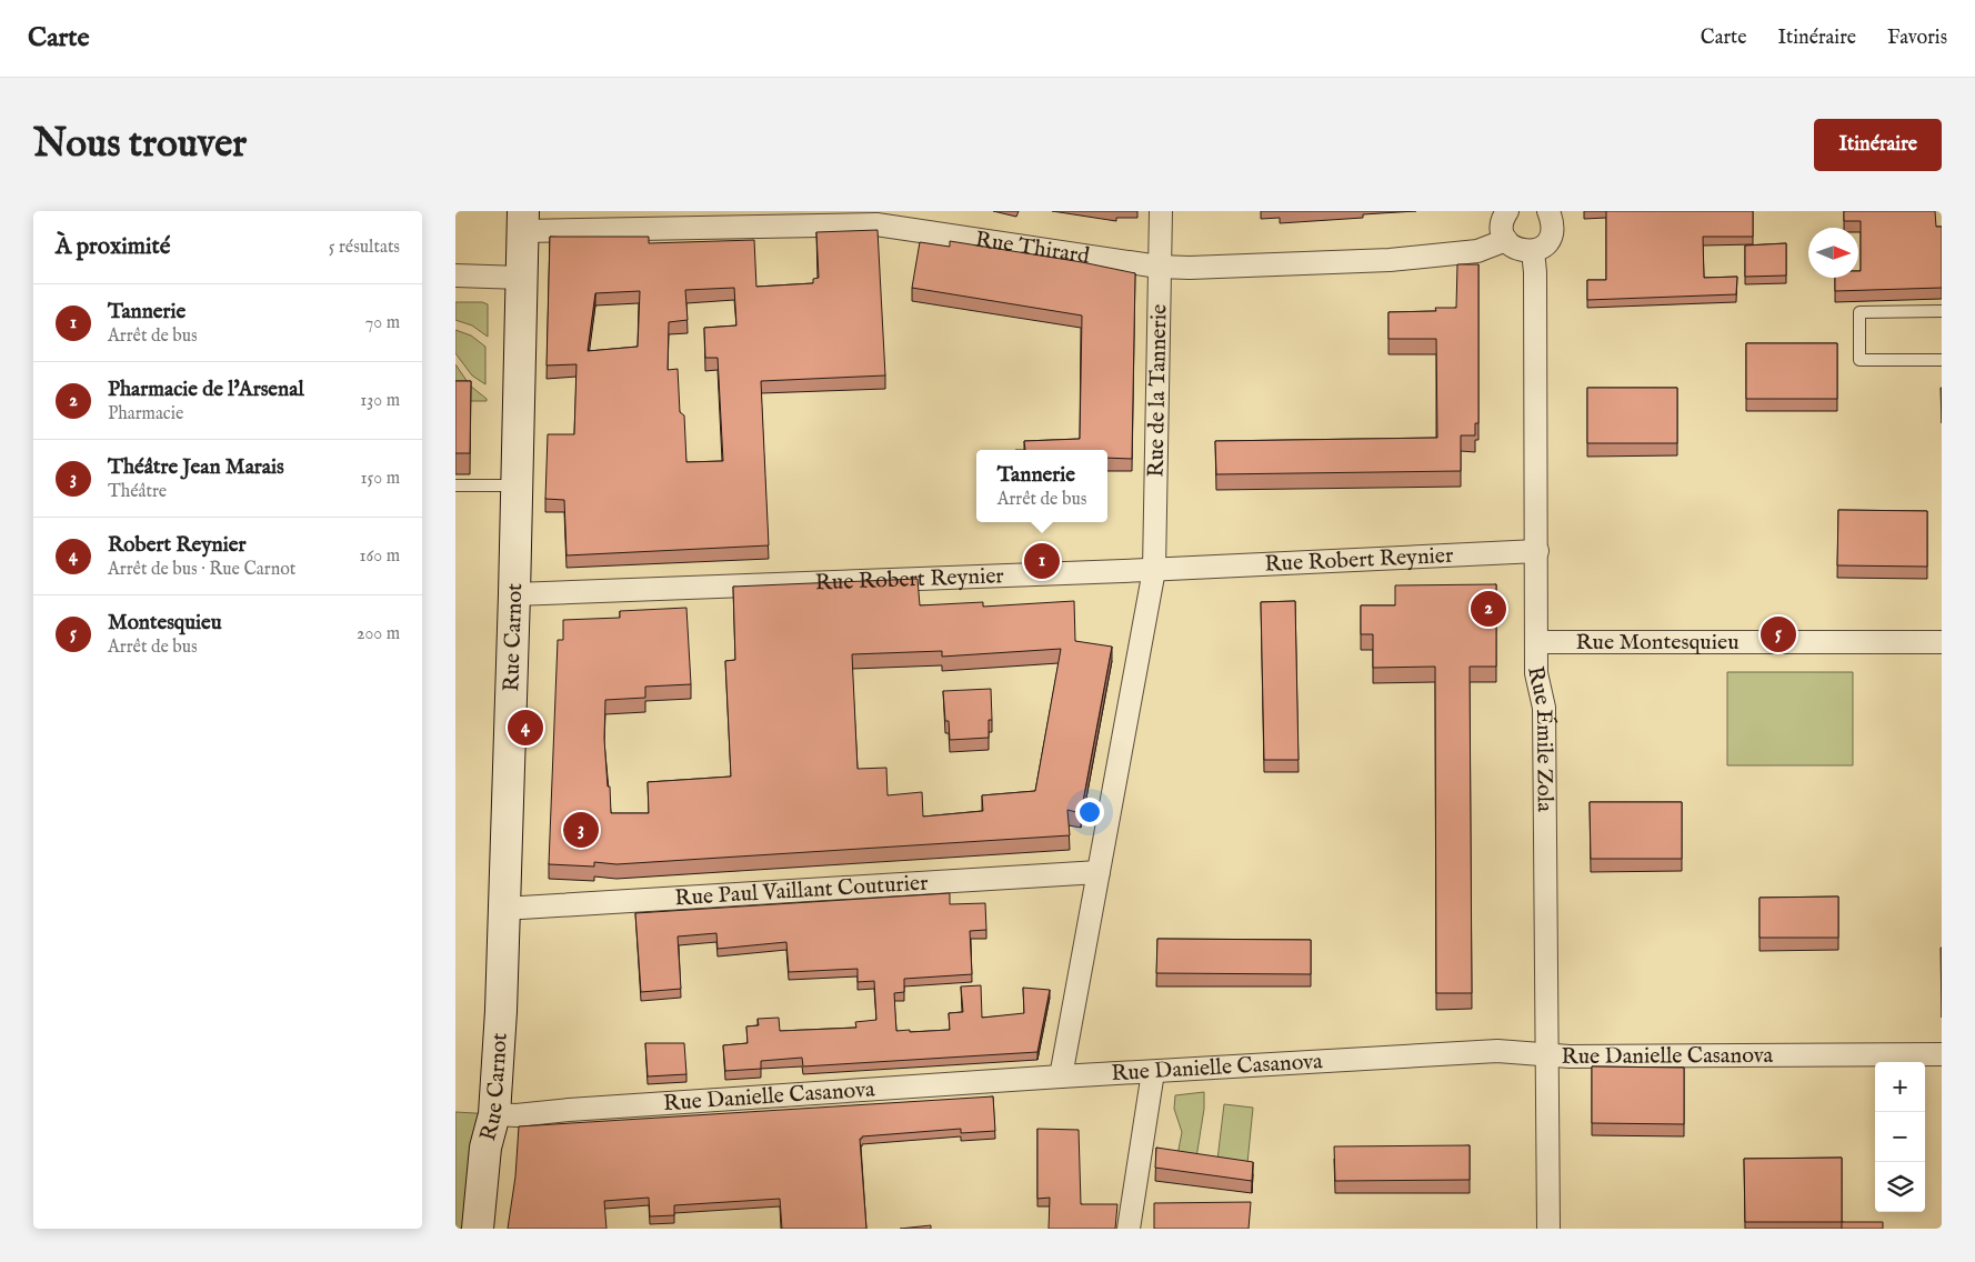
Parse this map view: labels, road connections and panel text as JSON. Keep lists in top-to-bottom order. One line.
{"streets":{"main road":["Rue Carnot"],"street":["Rue Thirard","Rue de la Tannerie","Rue Robert Reynier","Rue Montesquieu","Rue Émile Zola","Rue Paul Vaillant Couturier","Rue Danielle Casanova"]},"crossings":[["Rue Thirard","Rue de la Tannerie"],["Rue Thirard","Rue Carnot"],["Rue de la Tannerie","Rue Robert Reynier"],["Rue de la Tannerie","Rue Paul Vaillant Couturier"],["Rue de la Tannerie","Rue Danielle Casanova"],["Rue Robert Reynier","Rue Carnot"],["Rue Robert Reynier","Rue Émile Zola"],["Rue Carnot","Rue Paul Vaillant Couturier"],["Rue Carnot","Rue Danielle Casanova"],["Rue Montesquieu","Rue Émile Zola"],["Rue Émile Zola","Rue Danielle Casanova"]],"north":"right","page":{"header":"Carte","nav":["Carte","Itinéraire","Favoris"],"buttons":"Itinéraire","title":"Nous trouver","heading":["À proximité","5 résultats"],"list":[{"mark":"1","name":"Tannerie","note":"Arrêt de bus","value":"70 m"},{"mark":"2","name":"Pharmacie de l'Arsenal","note":"Pharmacie","value":"130 m"},{"mark":"3","name":"Théâtre Jean Marais","note":"Théâtre","value":"150 m"},{"mark":"4","name":"Robert Reynier","note":"Arrêt de bus · Rue Carnot","value":"160 m"},{"mark":"5","name":"Montesquieu","note":"Arrêt de bus","value":"200 m"}],"popup":["Tannerie","Arrêt de bus"],"pins":["1","2","5","4","3"],"map_buttons":["+","−"]}}
